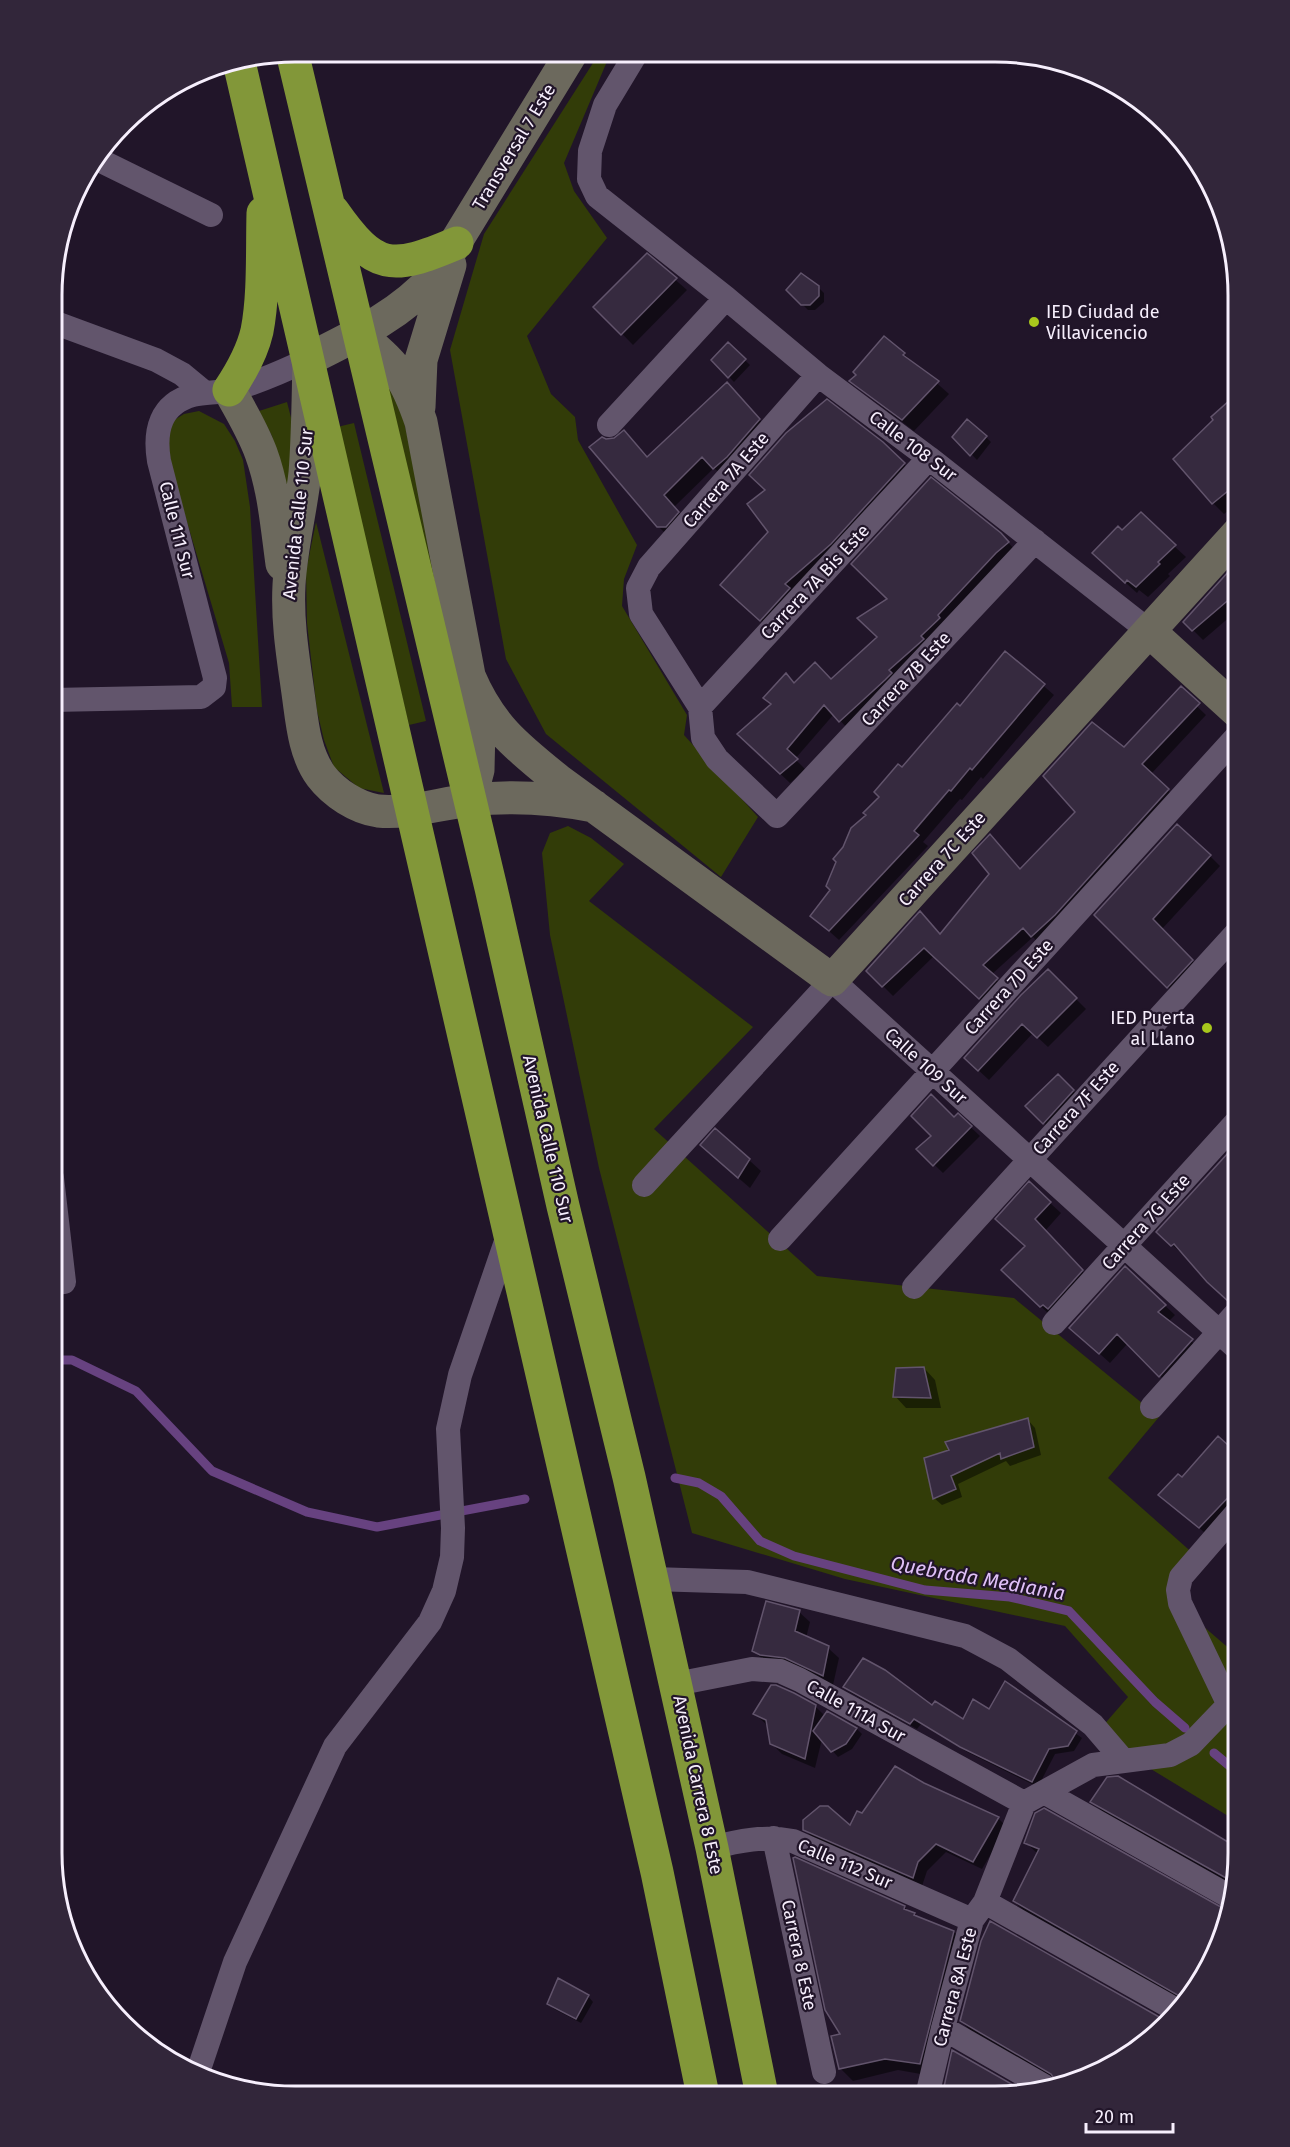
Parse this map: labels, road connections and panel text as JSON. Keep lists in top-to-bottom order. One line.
{"streets":{"highway":["Avenida Calle 110 Sur","Avenida Carrera 8 Este"],"street":["Transversal 7 Este","Calle 108 Sur","Carrera 7A Este","Calle 111 Sur","Carrera 7A Bis Este","Carrera 7B Este","Carrera 7C Este","Carrera 7D Este","Calle 109 Sur","Carrera 7F Este","Carrera 7G Este","Calle 111A Sur","Calle 112 Sur","Carrera 8 Este","Carrera 8A Este"]},"crossings":[["Transversal 7 Este","Avenida Calle 110 Sur"],["Transversal 7 Este","Calle 111 Sur"],["Calle 108 Sur","Carrera 7A Este"],["Calle 108 Sur","Carrera 7A Bis Este"],["Calle 108 Sur","Carrera 7B Este"],["Calle 108 Sur","Carrera 7C Este"],["Carrera 7A Este","Carrera 7A Bis Este"],["Carrera 7A Este","Carrera 7B Este"],["Avenida Calle 110 Sur","Calle 109 Sur"],["Avenida Calle 110 Sur","Avenida Carrera 8 Este"],["Carrera 7A Bis Este","Carrera 7B Este"],["Carrera 7C Este","Calle 109 Sur"],["Carrera 7D Este","Calle 109 Sur"],["Calle 109 Sur","Carrera 7F Este"],["Calle 109 Sur","Carrera 7G Este"],["Calle 111A Sur","Avenida Carrera 8 Este"],["Calle 111A Sur","Carrera 8A Este"],["Avenida Carrera 8 Este","Calle 112 Sur"],["Calle 112 Sur","Carrera 8 Este"],["Calle 112 Sur","Carrera 8A Este"]],"water":["Quebrada Mediania"],"places":["IED Ciudad de Villavicencio","IED Puerta al Llano"],"scale_bar":"20 m"}
